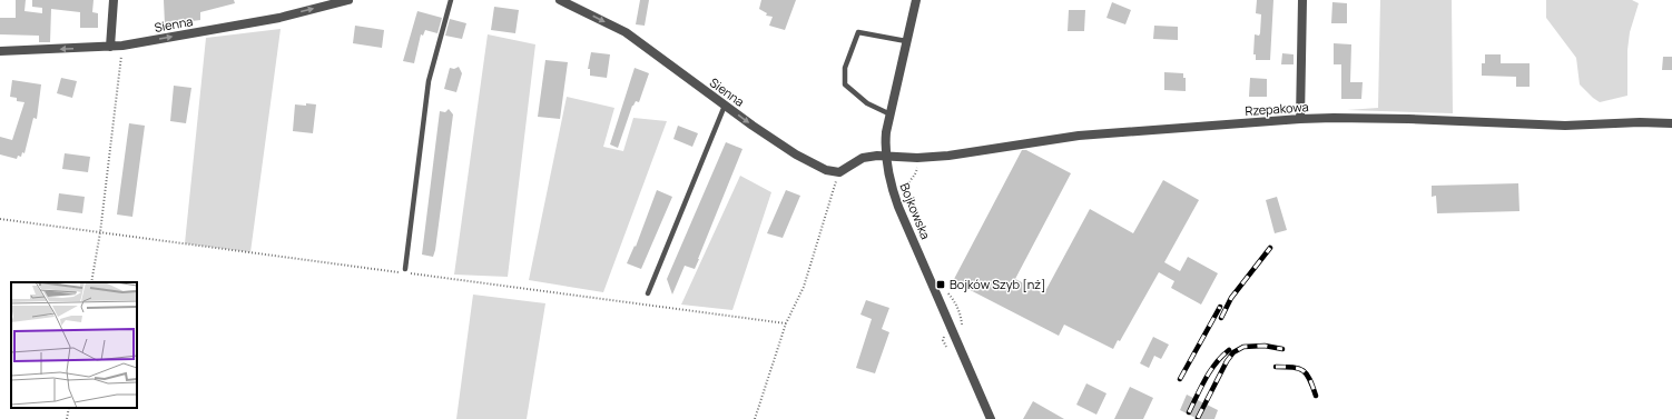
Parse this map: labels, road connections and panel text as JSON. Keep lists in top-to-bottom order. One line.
{"streets":{"street":["Sienna","Rzepakowa","Bojkowska"]},"crossings":[["Rzepakowa","Bojkowska"]],"places":{"transit":["Bojków Szyb [nż]"]}}
